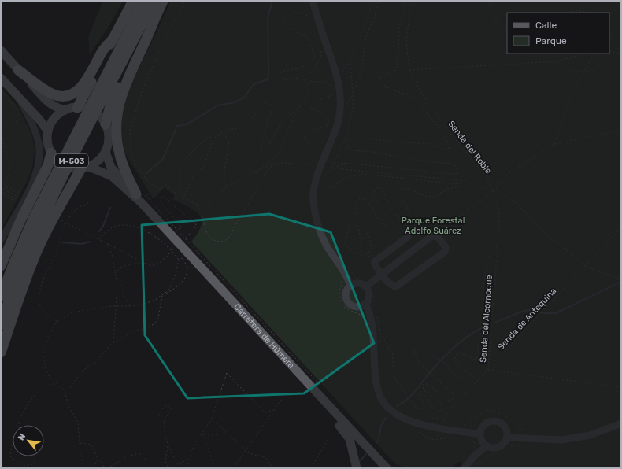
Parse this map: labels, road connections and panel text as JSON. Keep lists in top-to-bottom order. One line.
{"streets":{"highway":["M-503"],"main road":["Carretera de Húmera"],"path":["Senda del Roble","Senda del Alcornoque","Senda de Antequina"]},"crossings":[["Senda del Roble","Senda del Alcornoque"],["M-503","Carretera de Húmera"],["Senda del Alcornoque","Senda de Antequina"]],"parks":["Parque Forestal Adolfo Suárez"],"legend":["Calle","Parque"],"north":"top left"}
